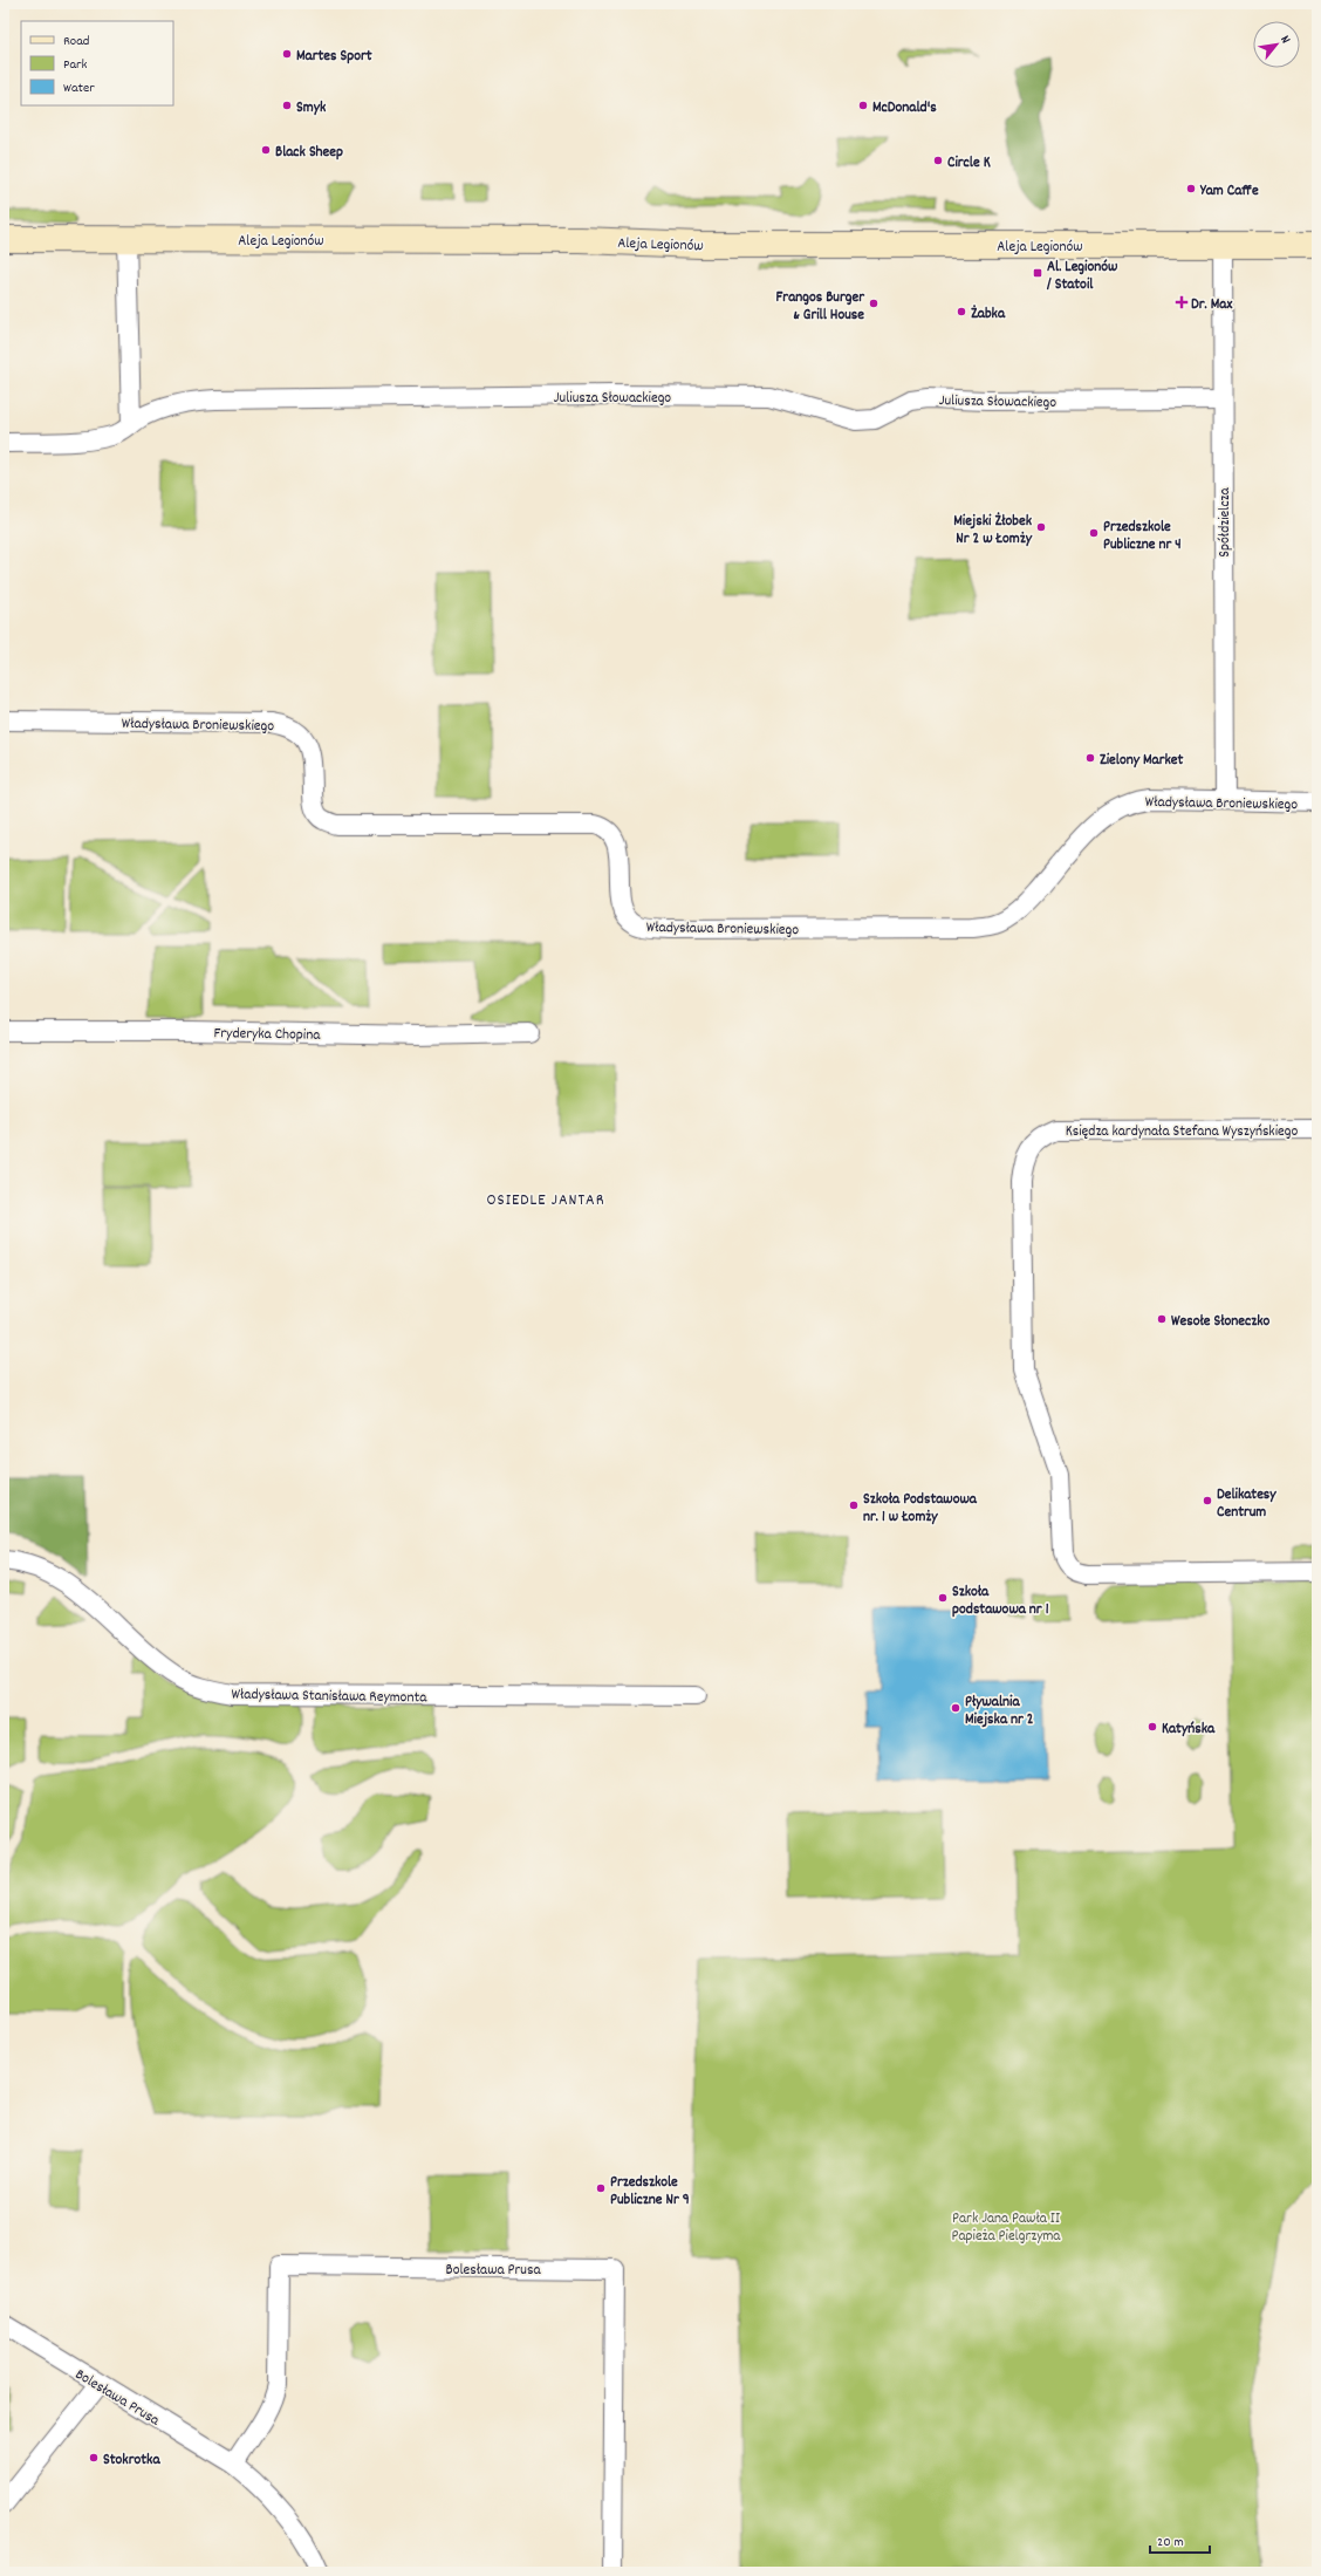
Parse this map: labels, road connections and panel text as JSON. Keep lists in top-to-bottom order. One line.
{"streets":{"main road":["Aleja Legionów"],"street":["Juliusza Słowackiego","Spółdzielcza","Władysława Broniewskiego","Fryderyka Chopina","Księdza kardynała Stefana Wyszyńskiego","Władysława Stanisława Reymonta","Bolesława Prusa"]},"crossings":[["Aleja Legionów","Spółdzielcza"],["Juliusza Słowackiego","Spółdzielcza"],["Spółdzielcza","Władysława Broniewskiego"]],"districts":["OSIEDLE JANTAR"],"parks":["Park Jana Pawła II Papieża Pielgrzyma"],"places":{"other":["Martes Sport","Smyk","McDonald's","Black Sheep","Circle K","Yam Caffe","Frangos Burger & Grill House","Żabka","Miejski Żłobek Nr 2 w Łomży","Przedszkole Publiczne nr 4","Zielony Market","Wesołe Słoneczko","Delikatesy Centrum","Szkoła Podstawowa nr. 1 w Łomży","Szkoła podstawowa nr 1","Pływalnia Miejska nr 2","Katyńska","Przedszkole Publiczne Nr 9","Stokrotka"],"transit":["Al. Legionów / Statoil"],"health":["Dr. Max"]},"legend":["Road","Park","Water"],"scale_bar":"20 m","north":"top right"}
